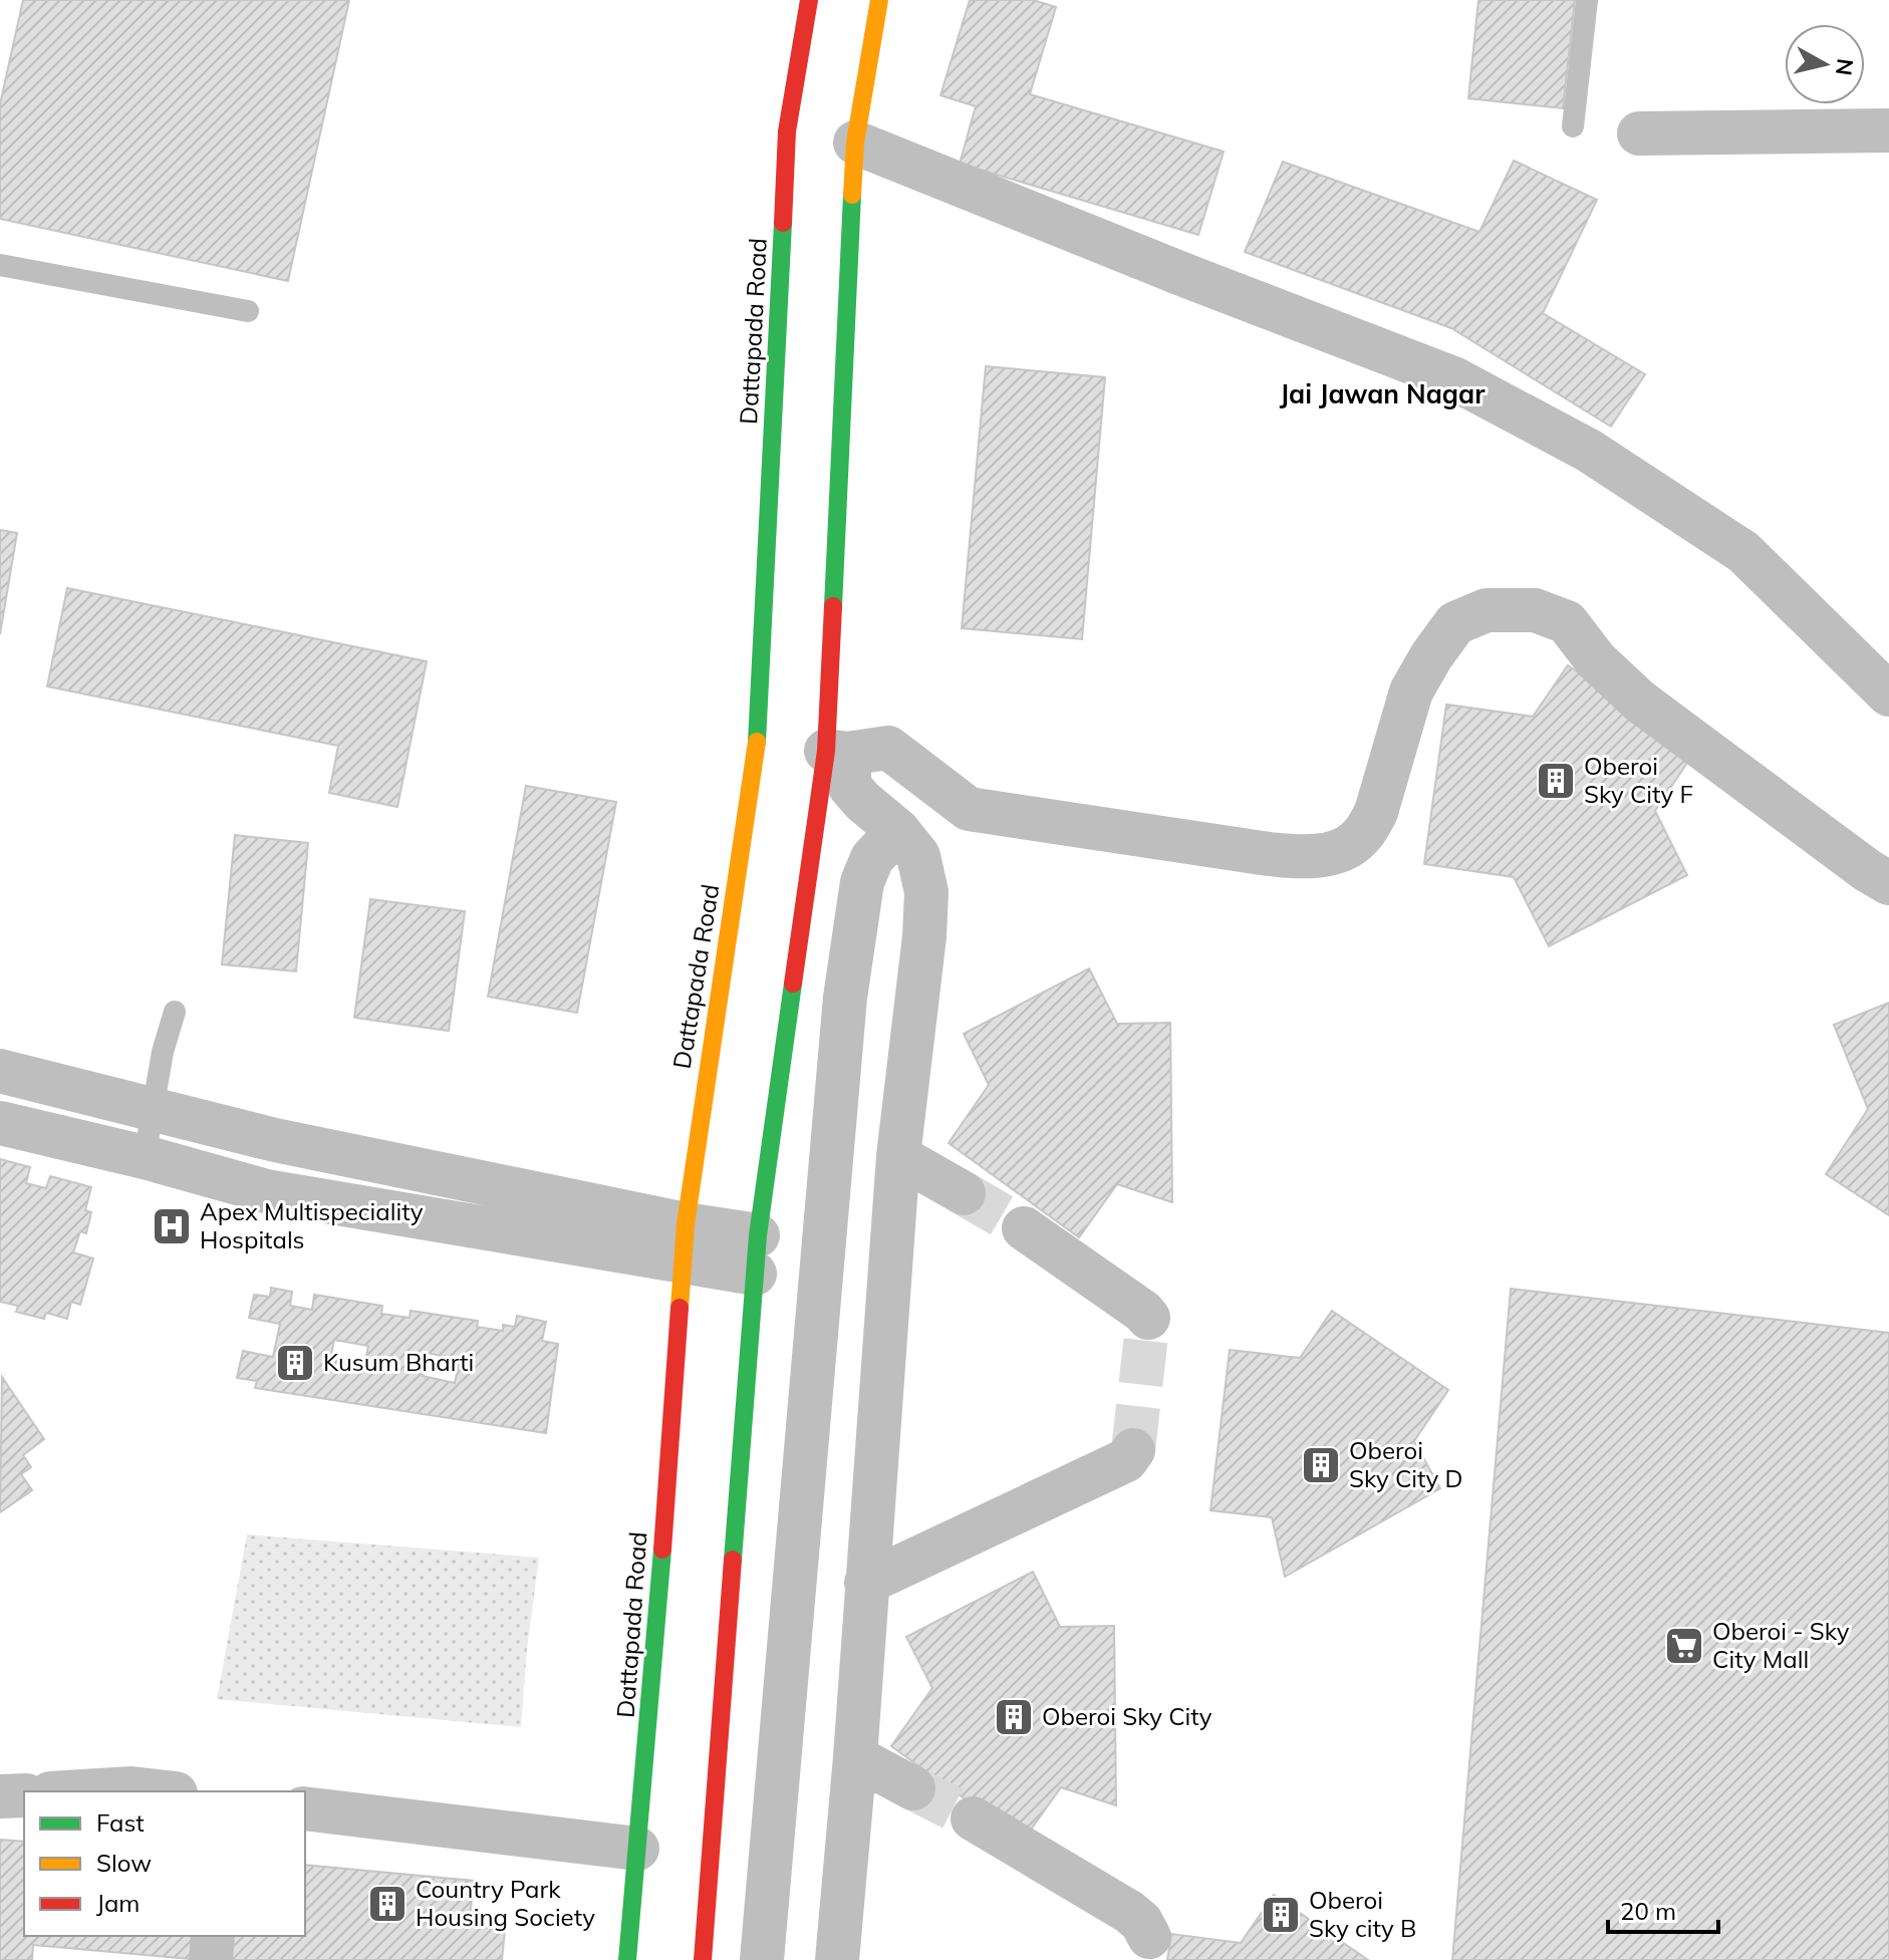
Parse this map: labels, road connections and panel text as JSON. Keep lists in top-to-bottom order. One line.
{"streets":{"main road":["Dattapada Road"]},"districts":["Jai Jawan Nagar"],"places":{"building":["Oberoi Sky City F","Kusum Bharti","Oberoi Sky City D","Oberoi Sky City","Country Park Housing Society","Oberoi Sky city B"],"hospital":["Apex Multispeciality Hospitals"],"supermarket":["Oberoi - Sky City Mall"]},"legend":["Fast","Slow","Jam"],"scale_bar":"20 m","north":"right"}
